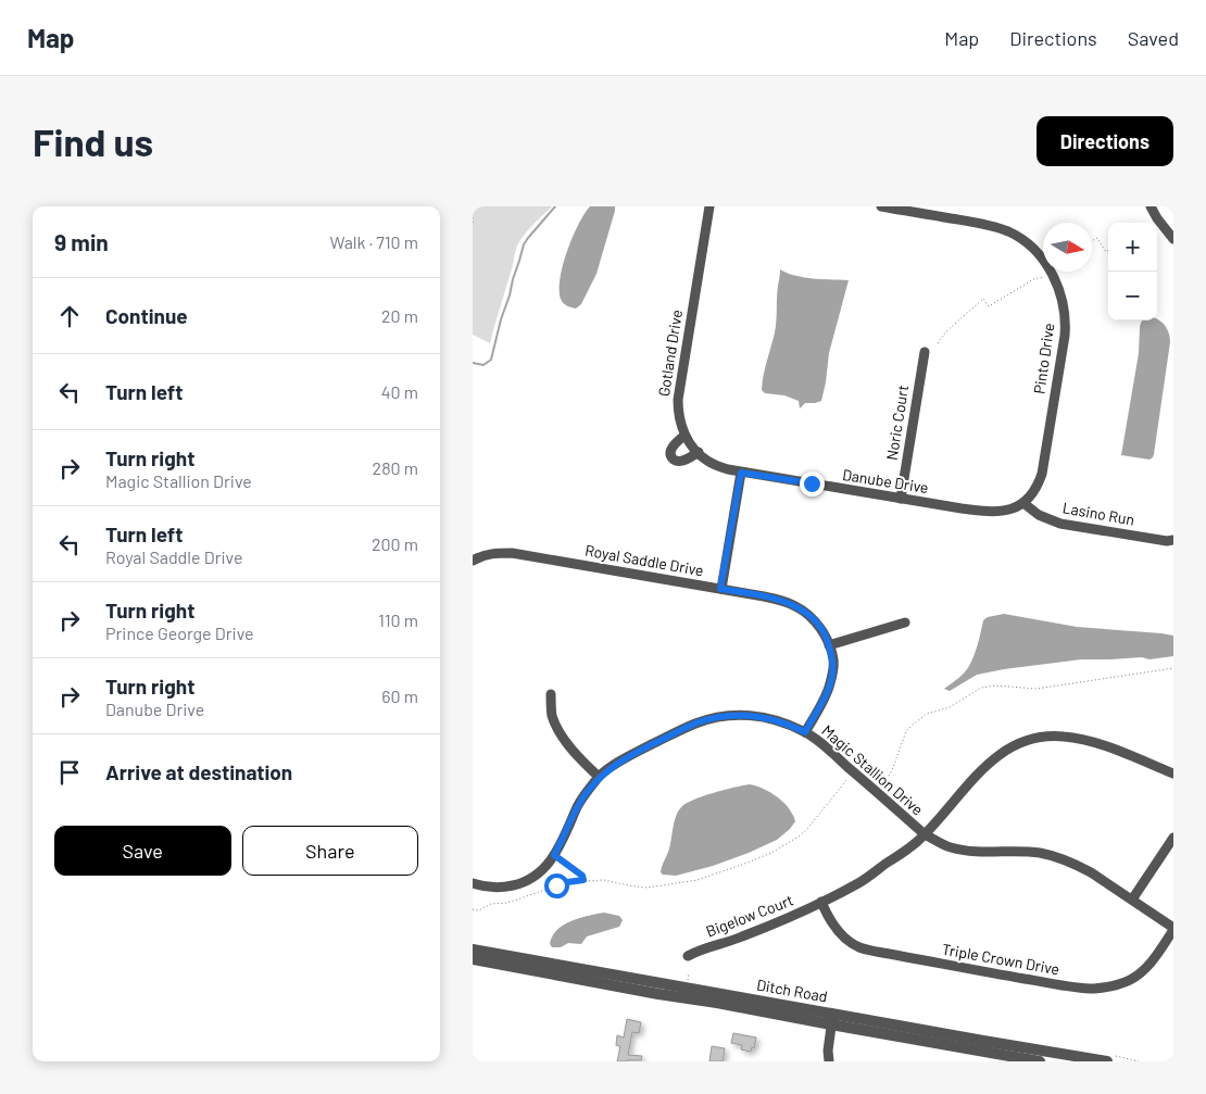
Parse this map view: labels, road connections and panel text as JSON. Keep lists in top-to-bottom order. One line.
{"streets":{"street":["Gotland Drive","Pinto Drive","Noric Court","Danube Drive","Lasino Run","Royal Saddle Drive","Magic Stallion Drive","Bigelow Court","Triple Crown Drive","Ditch Road"]},"crossings":[["Gotland Drive","Danube Drive"],["Pinto Drive","Danube Drive"],["Pinto Drive","Lasino Run"],["Noric Court","Danube Drive"],["Danube Drive","Lasino Run"],["Royal Saddle Drive","Magic Stallion Drive"],["Magic Stallion Drive","Bigelow Court"],["Magic Stallion Drive","Triple Crown Drive"],["Bigelow Court","Triple Crown Drive"]],"north":"right","page":{"header":"Map","nav":["Map","Directions","Saved"],"buttons":["Directions",["Save","Share"]],"title":"Find us","heading":["9 min","Walk · 710 m"],"map_buttons":["+","−"],"list":[["Continue","20 m"],["Turn left","40 m"],["Turn right","Magic Stallion Drive","280 m"],["Turn left","Royal Saddle Drive","200 m"],["Turn right","Prince George Drive","110 m"],["Turn right","Danube Drive","60 m"],"Arrive at destination"]}}
